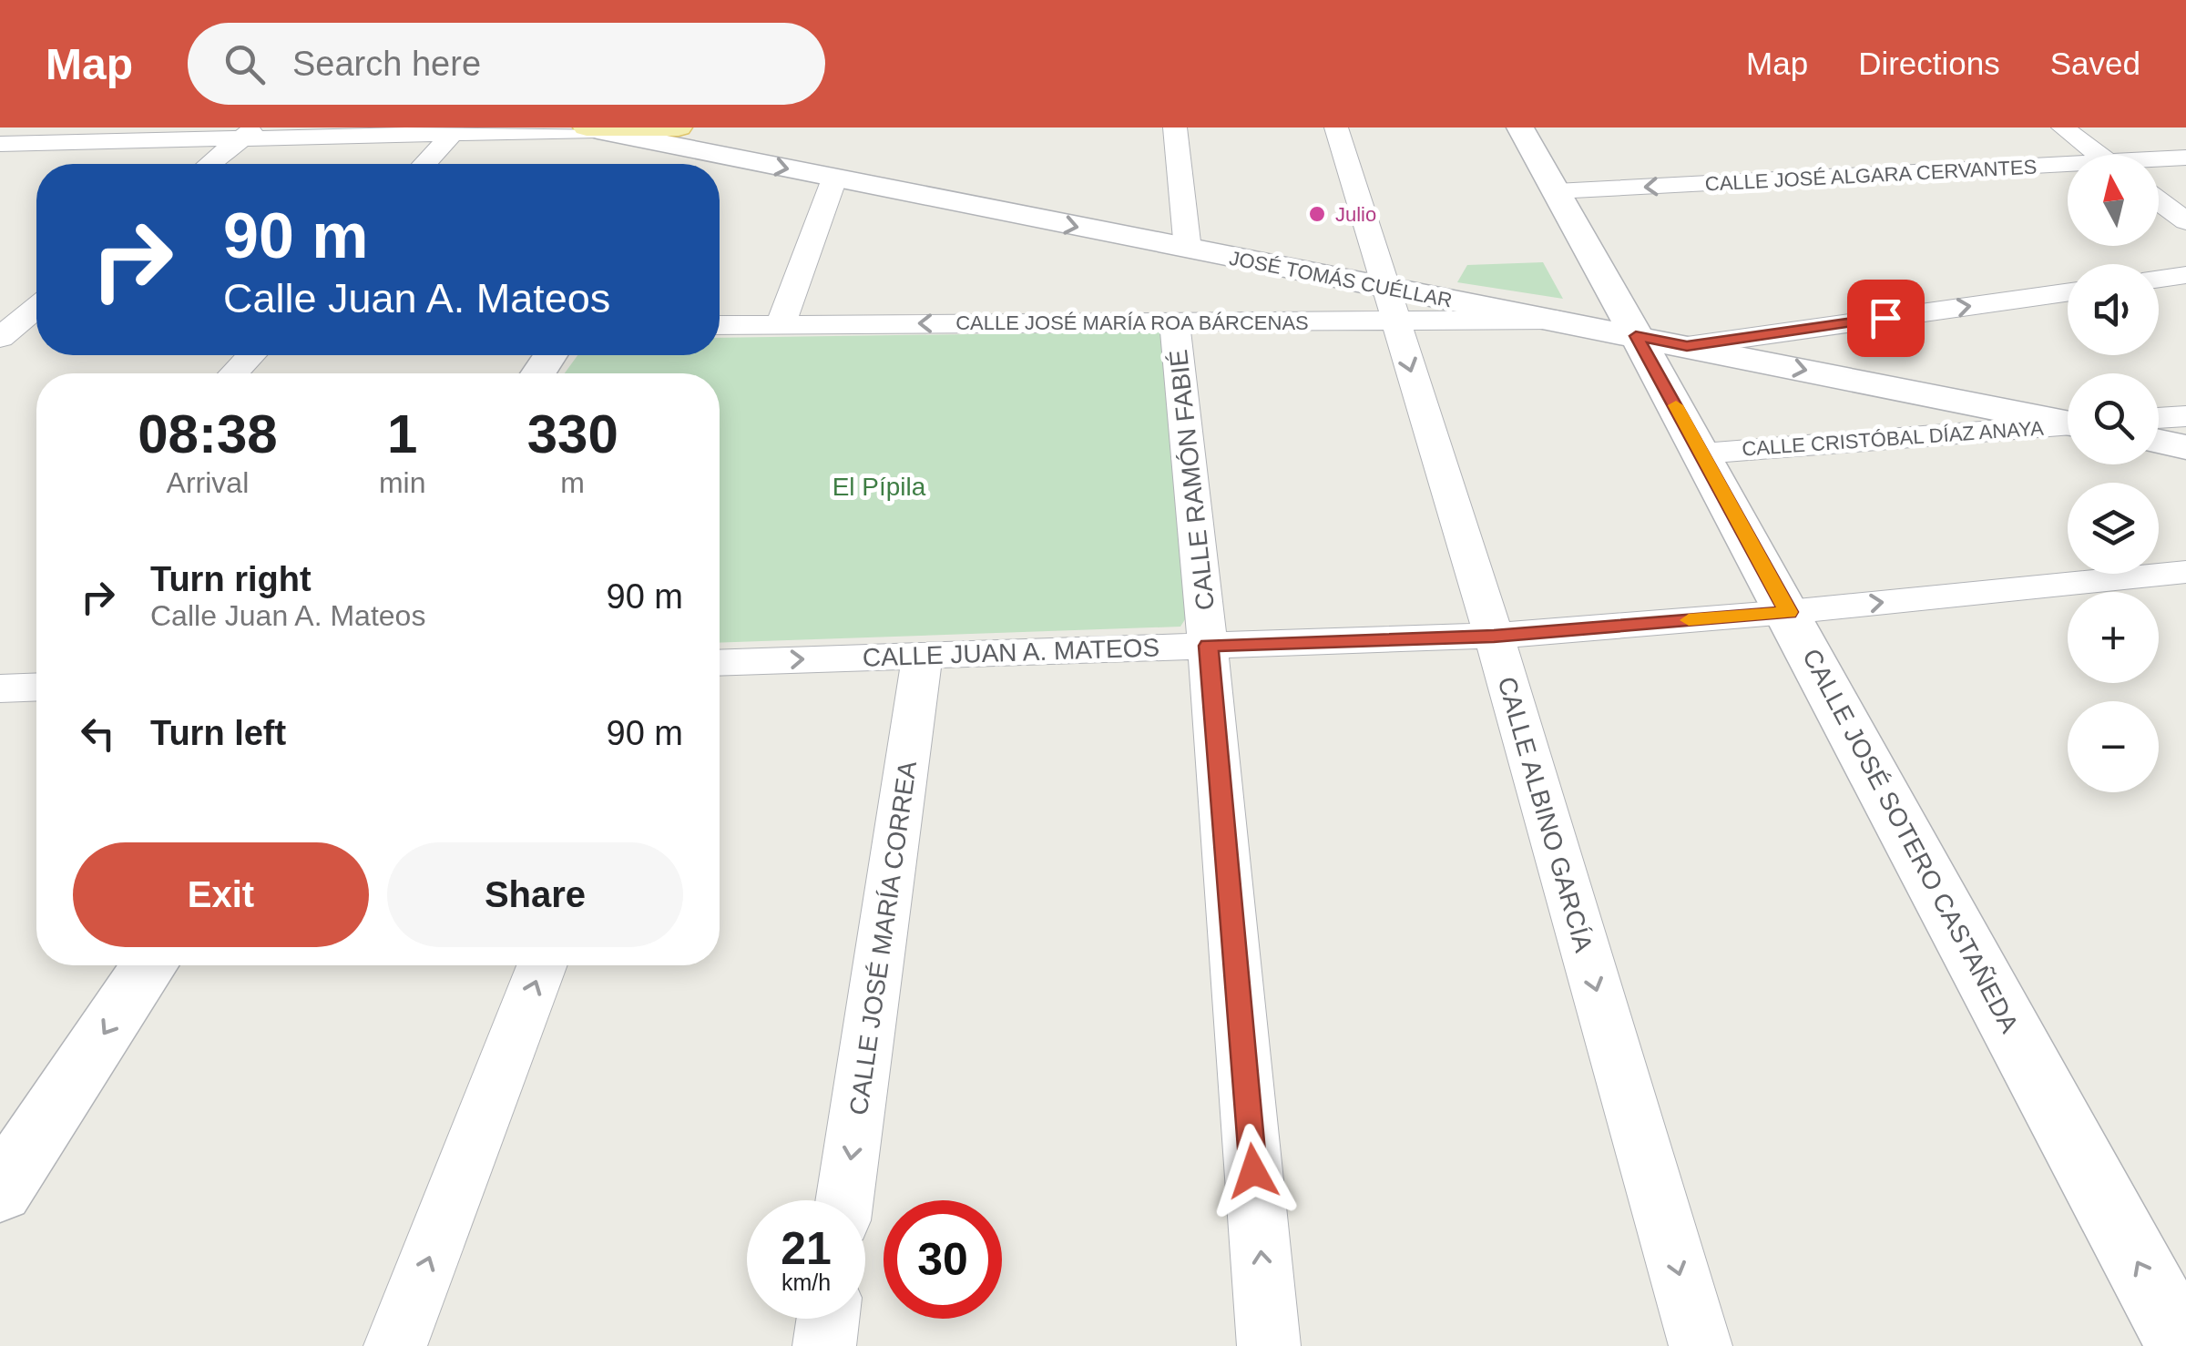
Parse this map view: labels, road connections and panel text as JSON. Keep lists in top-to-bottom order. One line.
{"streets":{"street":["CALLE JOSÉ ALGARA CERVANTES","JOSÉ TOMÁS CUÉLLAR","CALLE JOSÉ MARÍA ROA BÁRCENAS","CALLE CRISTÓBAL DÍAZ ANAYA","CALLE RAMÓN FABIÉ","CALLE JUAN A. MATEOS","CALLE ALBINO GARCÍA","CALLE JOSÉ SOTERO CASTAÑEDA","CALLE JOSÉ MARÍA CORREA"]},"crossings":[["CALLE JOSÉ ALGARA CERVANTES","CALLE JOSÉ SOTERO CASTAÑEDA"],["JOSÉ TOMÁS CUÉLLAR","CALLE JOSÉ MARÍA ROA BÁRCENAS"],["JOSÉ TOMÁS CUÉLLAR","CALLE ALBINO GARCÍA"],["JOSÉ TOMÁS CUÉLLAR","CALLE JOSÉ SOTERO CASTAÑEDA"],["CALLE JOSÉ MARÍA ROA BÁRCENAS","CALLE RAMÓN FABIÉ"],["CALLE JOSÉ MARÍA ROA BÁRCENAS","CALLE ALBINO GARCÍA"],["CALLE CRISTÓBAL DÍAZ ANAYA","CALLE JOSÉ SOTERO CASTAÑEDA"],["CALLE RAMÓN FABIÉ","CALLE JUAN A. MATEOS"],["CALLE JUAN A. MATEOS","CALLE ALBINO GARCÍA"],["CALLE JUAN A. MATEOS","CALLE JOSÉ SOTERO CASTAÑEDA"],["CALLE JUAN A. MATEOS","CALLE JOSÉ MARÍA CORREA"]],"one_way":["CALLE JOSÉ MARÍA ROA BÁRCENAS","CALLE RAMÓN FABIÉ","CALLE ALBINO GARCÍA","CALLE JOSÉ SOTERO CASTAÑEDA"],"parks":["El Pípila"],"places":["Julio"],"north":"top","page":{"header":"Map","search":"Search here","nav":["Map","Directions","Saved"],"map_buttons":["+","−"],"turn":["90 m","Calle Juan A. Mateos"],"eta":["08:38","Arrival","1","min","330","m"],"list":[{"name":"Turn right","note":"Calle Juan A. Mateos","value":"90 m"},{"name":"Turn left","value":"90 m"}],"buttons":["Exit","Share"],"speed":"21 km/h","limit":"30"}}
